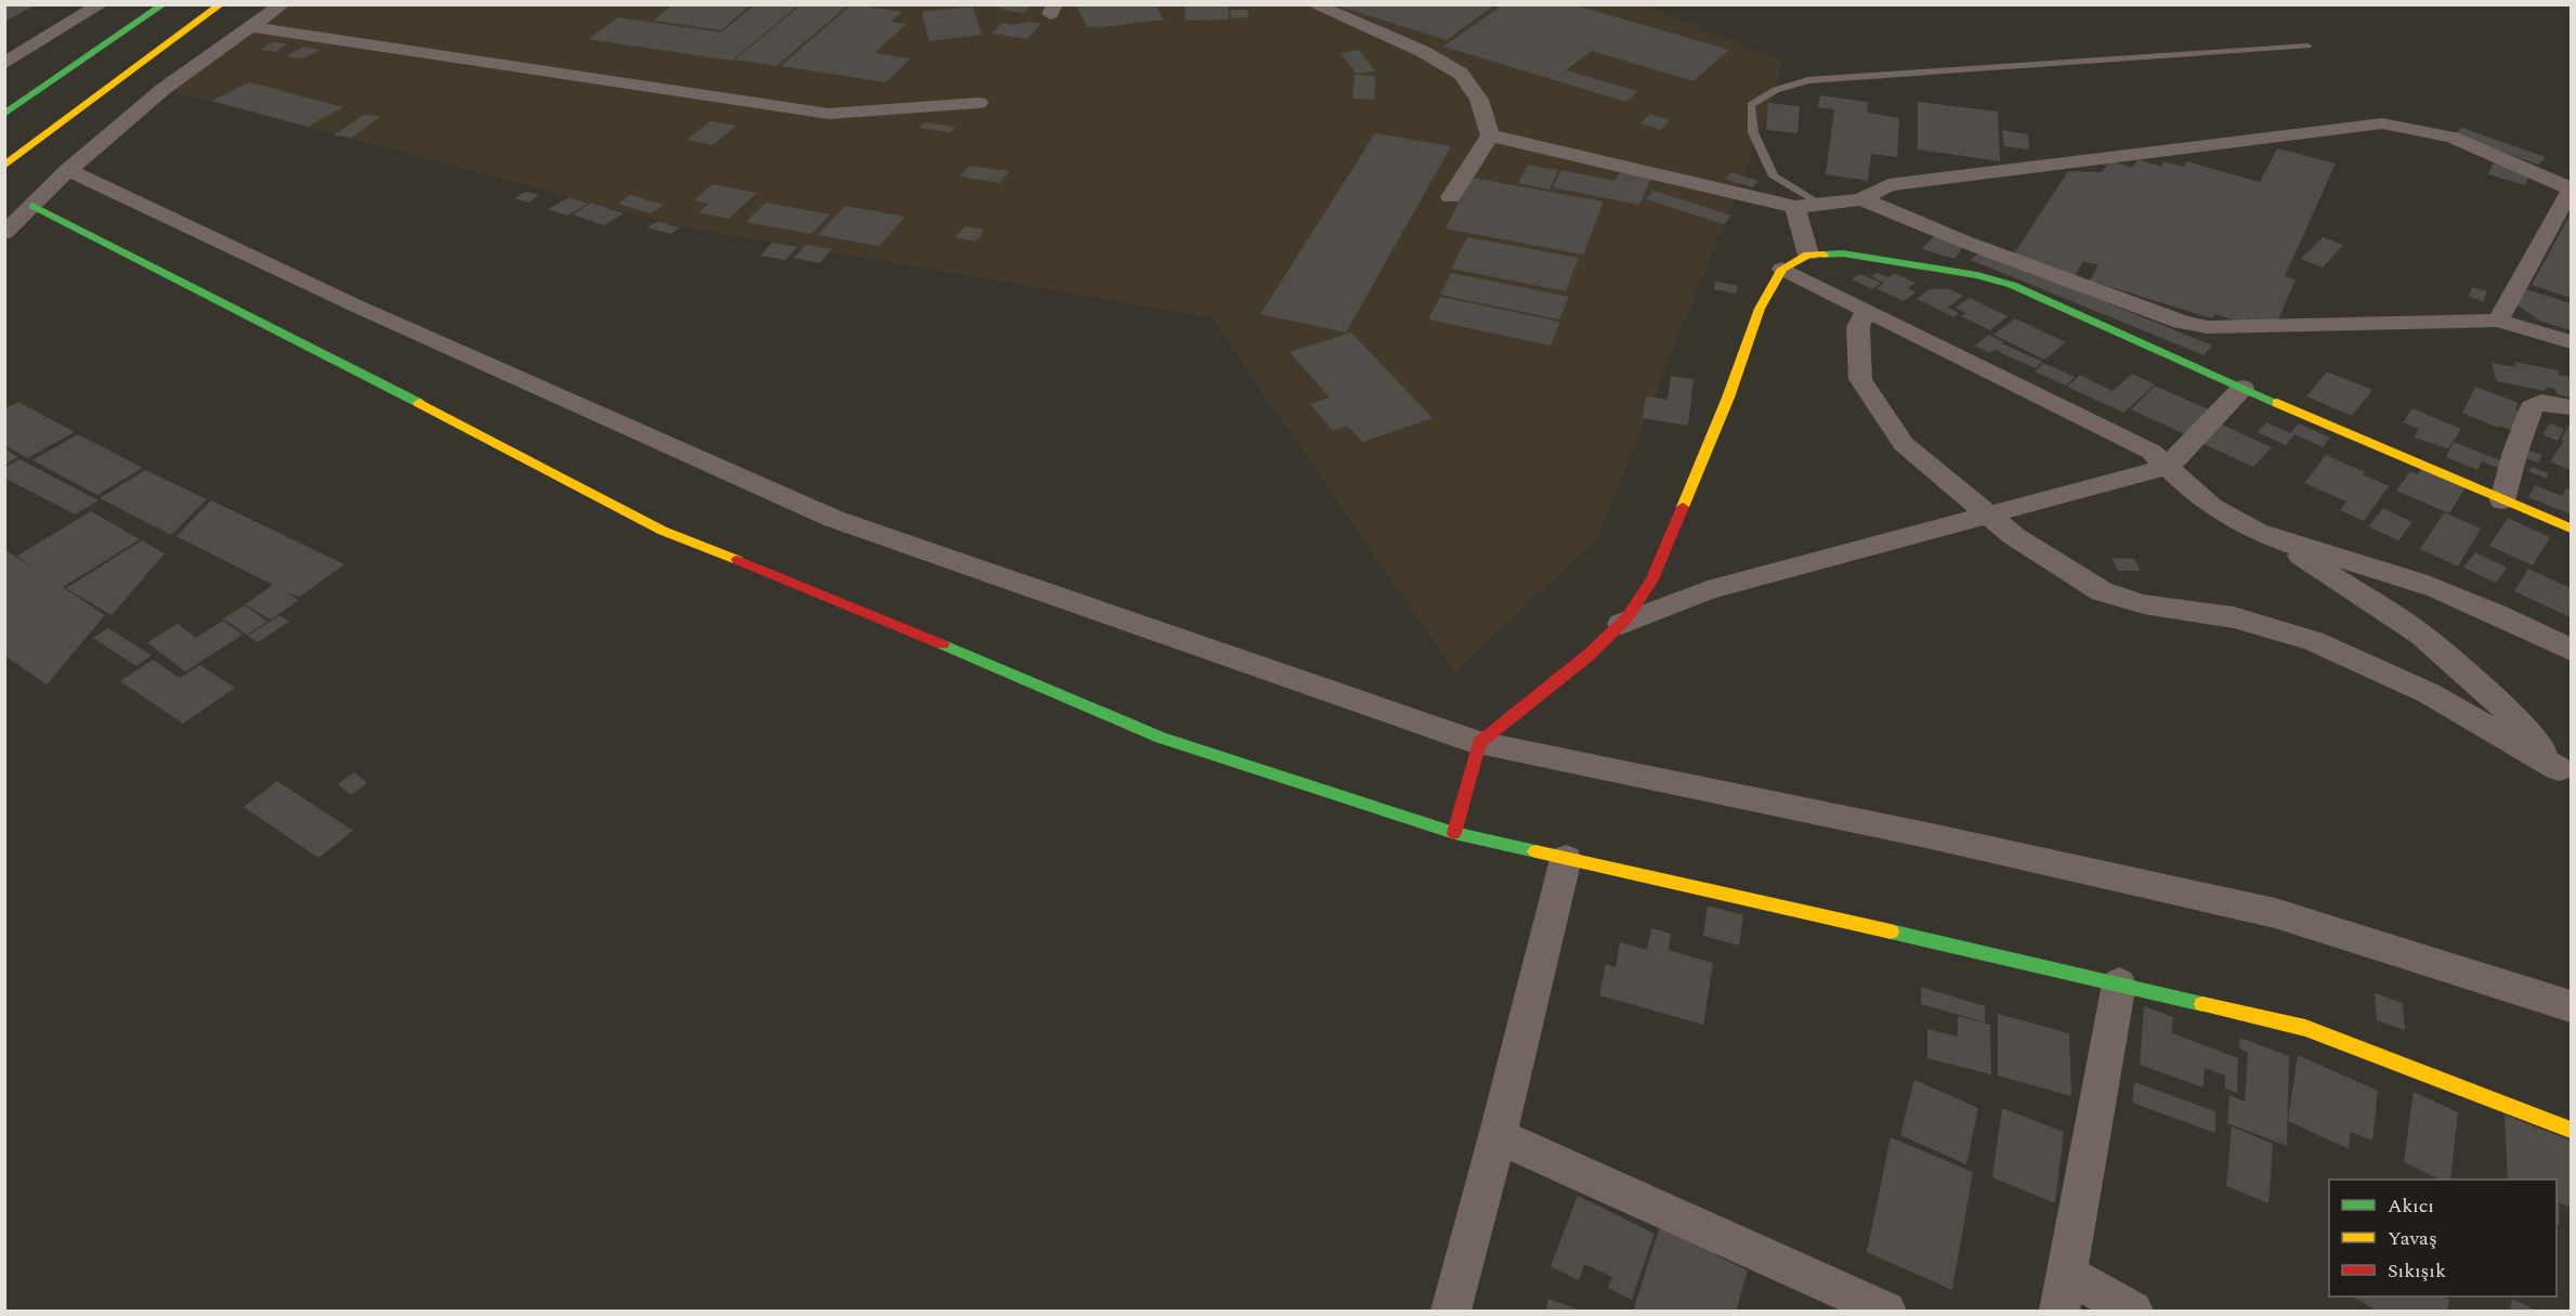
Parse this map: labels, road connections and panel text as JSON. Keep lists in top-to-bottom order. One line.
{"legend":["Akıcı","Yavaş","Sıkışık"]}
